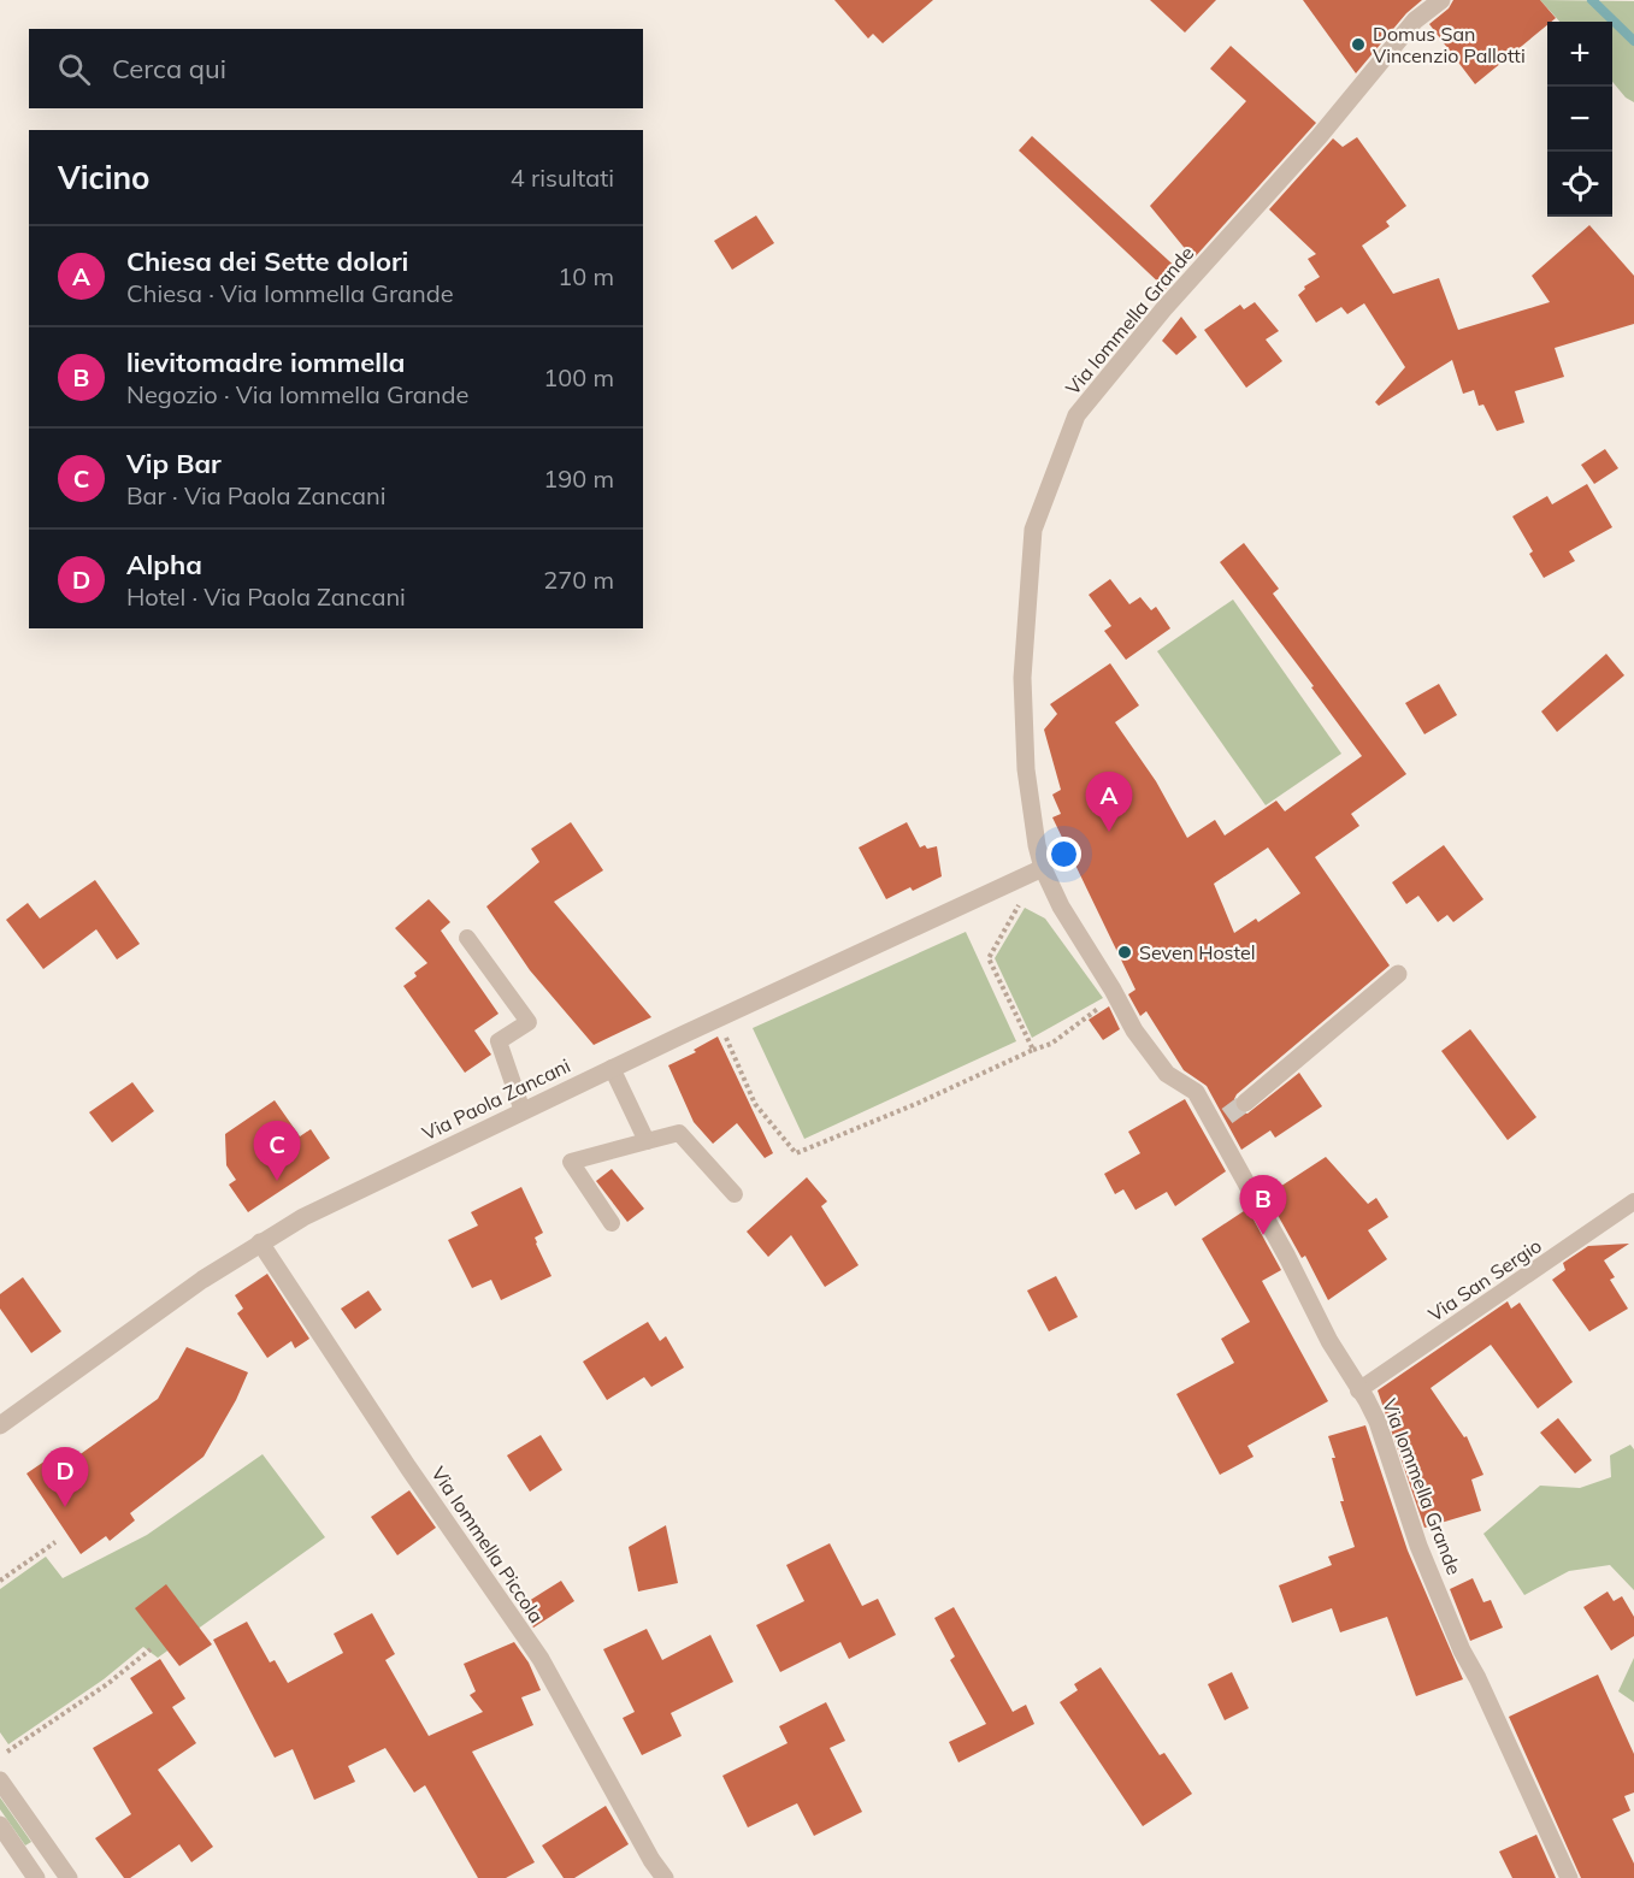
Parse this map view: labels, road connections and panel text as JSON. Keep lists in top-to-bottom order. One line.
{"streets":{"street":["Via Iommella Grande","Via Paola Zancani","Via Iommella Piccola"],"lane":["Via San Sergio"]},"crossings":[["Via Iommella Grande","Via Paola Zancani"],["Via Iommella Grande","Via San Sergio"],["Via Paola Zancani","Via Iommella Piccola"]],"places":["Domus San Vincenzio Pallotti","Seven Hostel"],"page":{"map_buttons":["+","−"],"search":"Cerca qui","heading":["Vicino","4 risultati"],"list":[{"mark":"A","name":"Chiesa dei Sette dolori","note":"Chiesa · Via Iommella Grande","value":"10 m"},{"mark":"B","name":"lievitomadre iommella","note":"Negozio · Via Iommella Grande","value":"100 m"},{"mark":"C","name":"Vip Bar","note":"Bar · Via Paola Zancani","value":"190 m"},{"mark":"D","name":"Alpha","note":"Hotel · Via Paola Zancani","value":"270 m"}],"pins":["A","C","B","D"]}}
